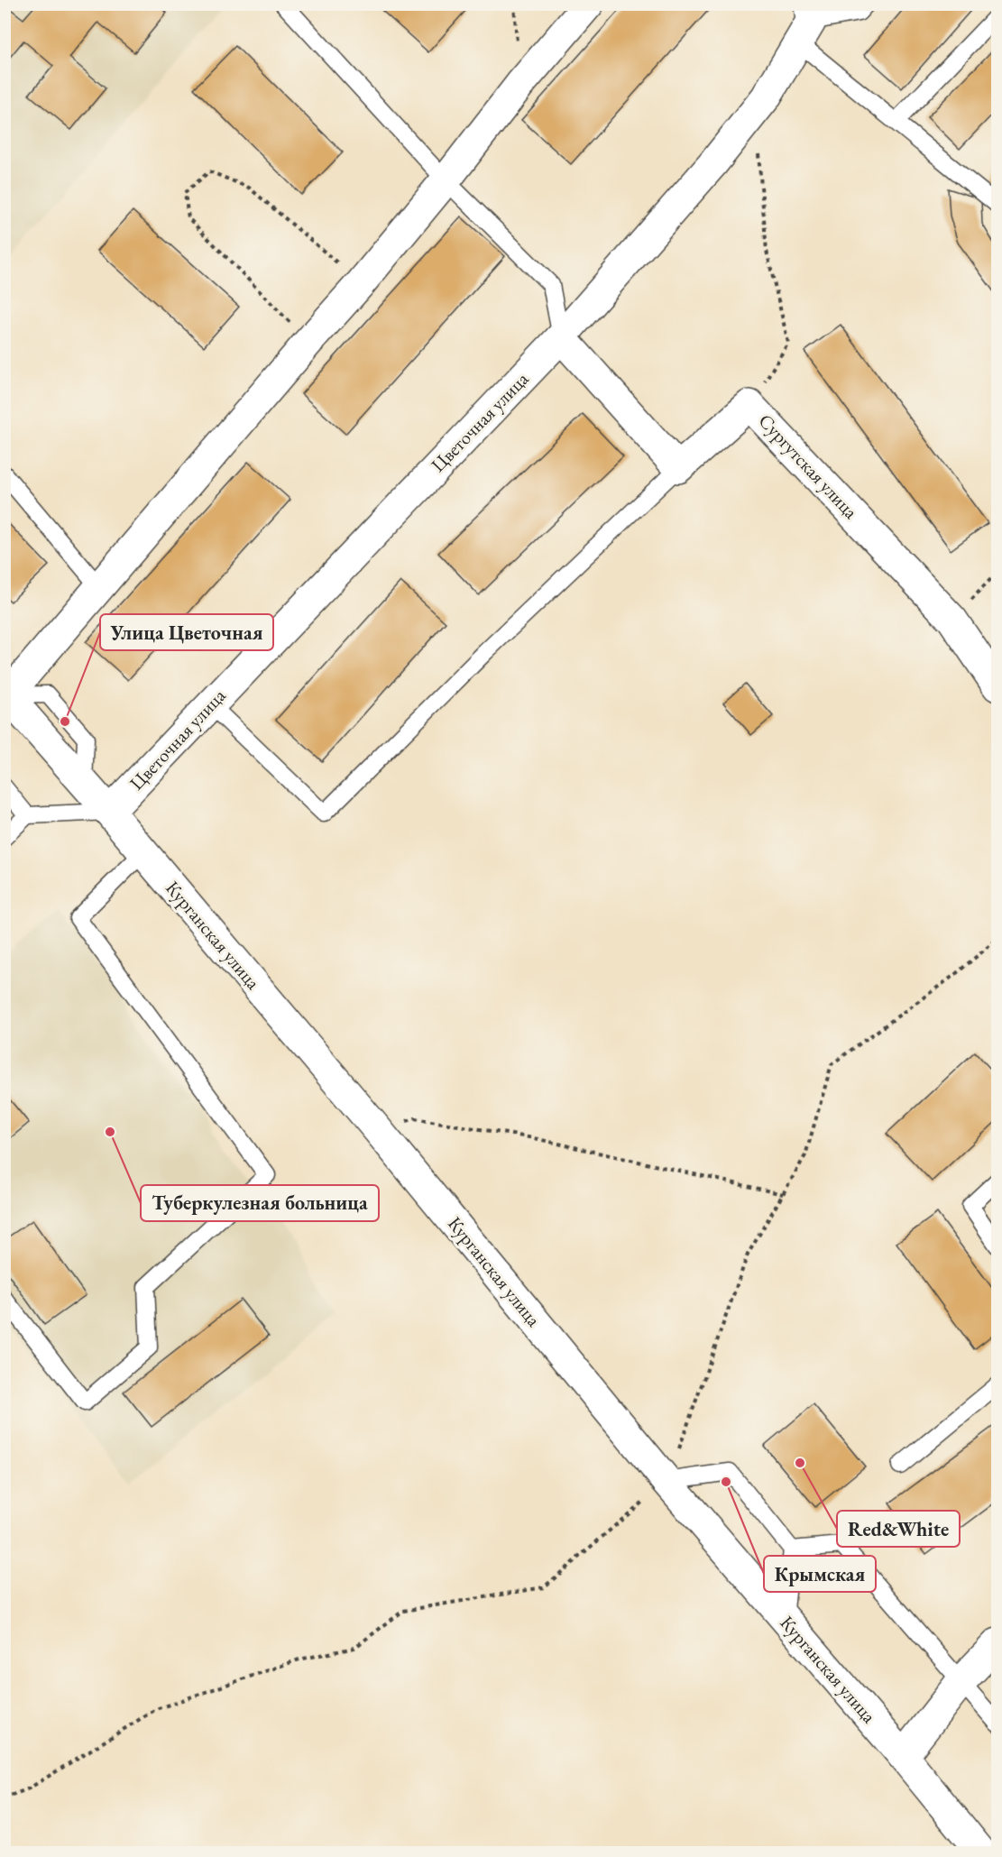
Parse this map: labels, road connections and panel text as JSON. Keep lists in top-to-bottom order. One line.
{"streets":{"street":["Цветочная улица","Сургутская улица","Курганская улица"]},"crossings":[["Цветочная улица","Курганская улица"]],"places":["Улица Цветочная","Туберкулезная больница","Red&White","Крымская"]}
